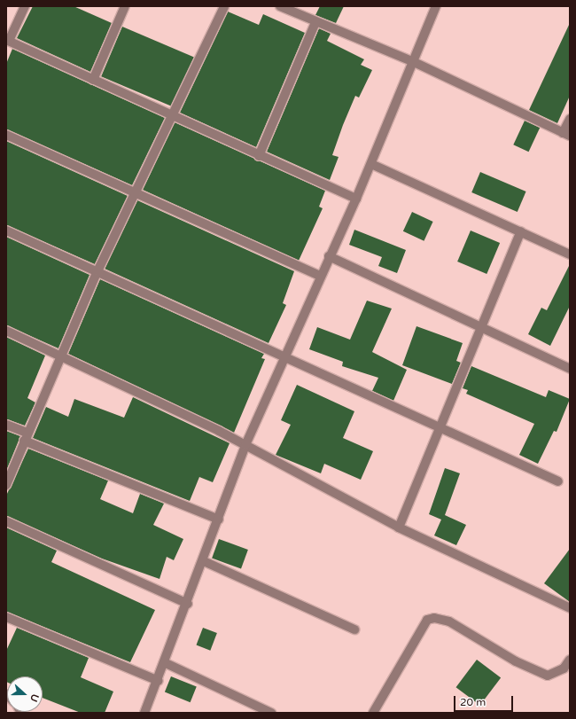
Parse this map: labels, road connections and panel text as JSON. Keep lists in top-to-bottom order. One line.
{"scale_bar":"20 m","north":"right"}
